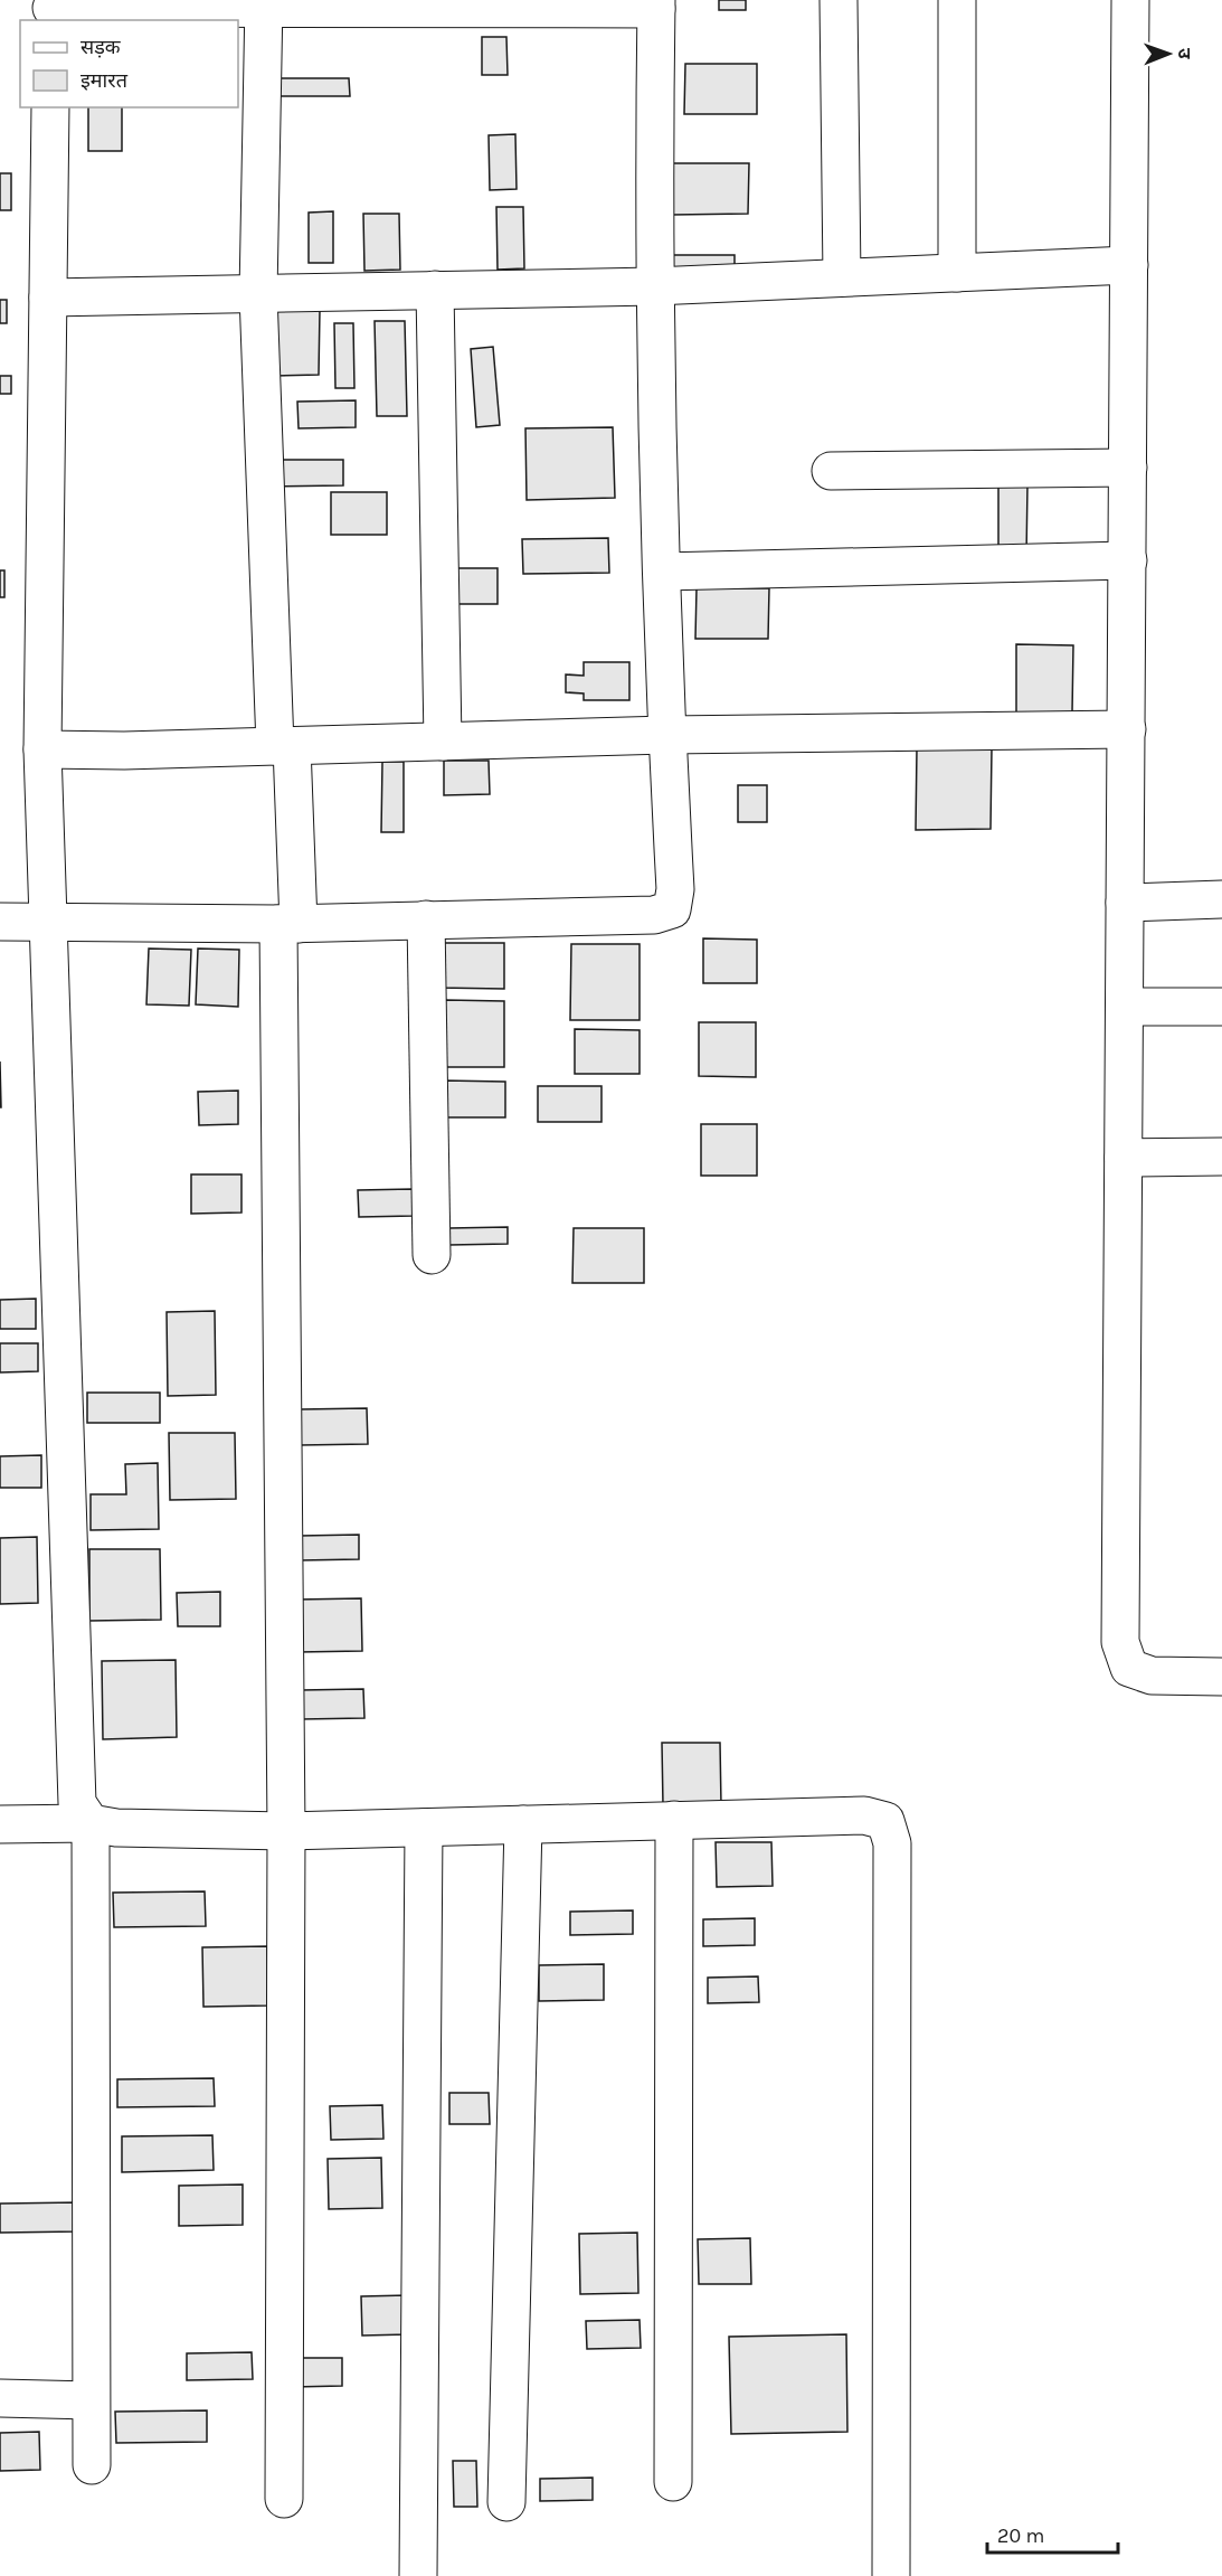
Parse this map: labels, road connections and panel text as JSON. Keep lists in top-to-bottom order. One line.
{"legend":["सड़क","इमारत"],"scale_bar":"20 m","north":"right"}
